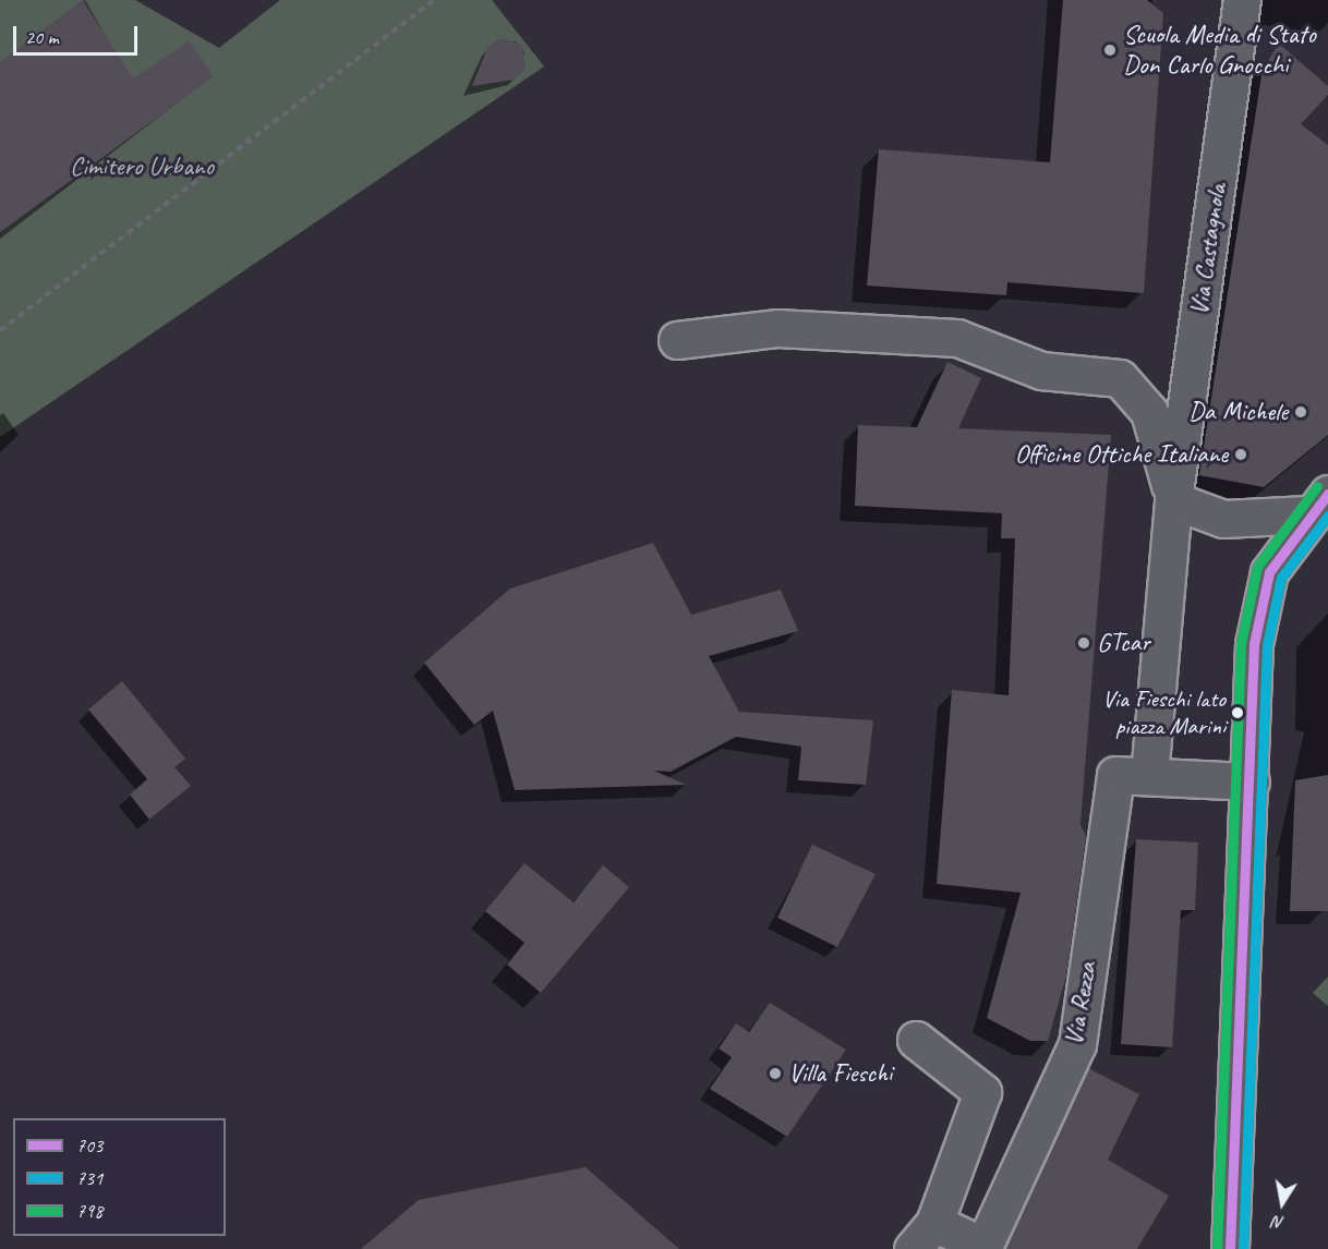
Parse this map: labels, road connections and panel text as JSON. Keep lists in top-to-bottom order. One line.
{"streets":{"street":["Via Castagnola","Via Rezza"]},"crossings":[["Via Castagnola","Via Rezza"]],"parks":["Cimitero Urbano"],"places":["Scuola Media di Stato Don Carlo Gnocchi","Da Michele","Officine Ottiche Italiane","GTcar","Via Fieschi lato piazza Marini","Villa Fieschi"],"lines":["transit line 798","transit line 703","transit line 731"],"legend":["703","731","798"],"scale_bar":"20 m","north":"bottom"}
